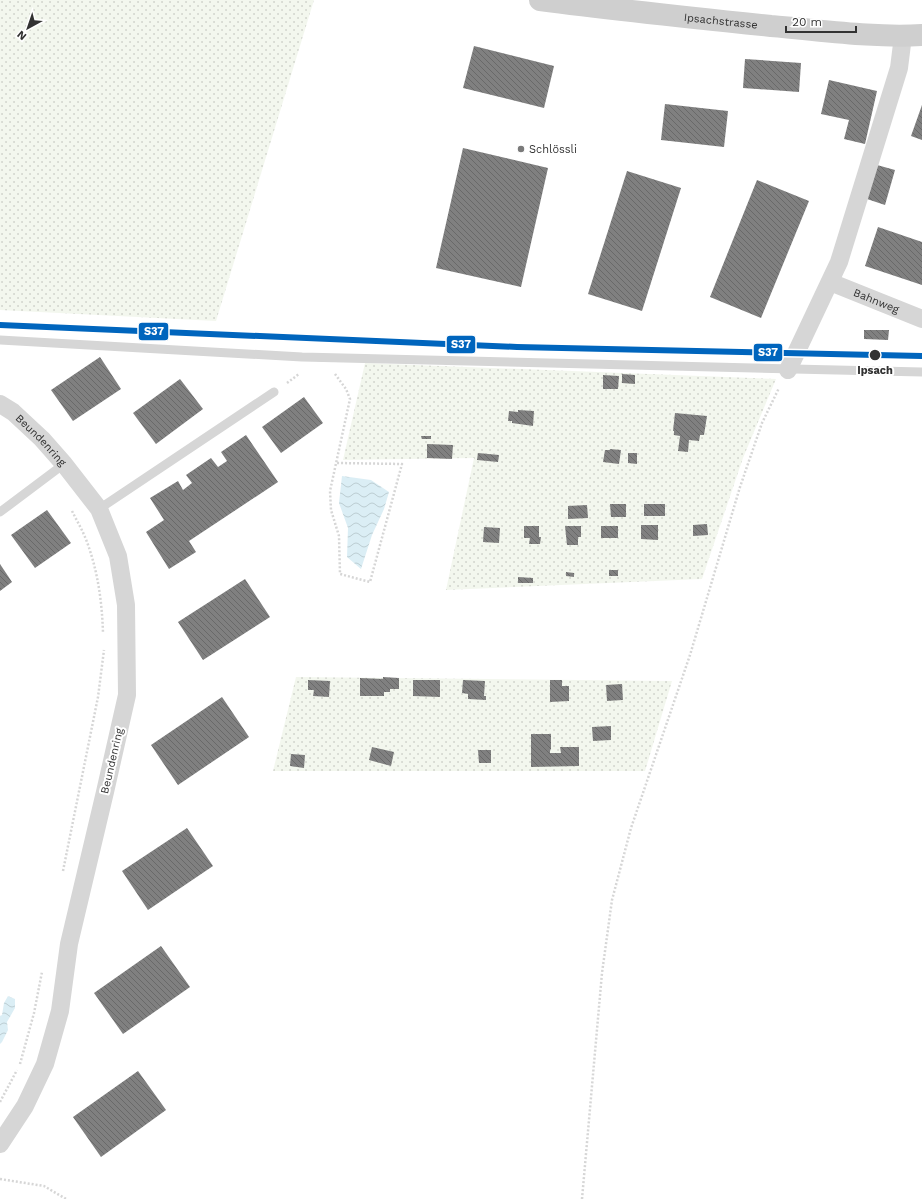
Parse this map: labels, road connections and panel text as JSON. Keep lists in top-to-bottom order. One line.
{"streets":{"main road":["Ipsachstrasse"],"street":["Bahnweg","Beundenring"]},"crossings":[["Ipsachstrasse","Bahnweg"]],"places":["Schlössli","Ipsach"],"lines":["transit line S37"],"scale_bar":"20 m","north":"bottom left"}
